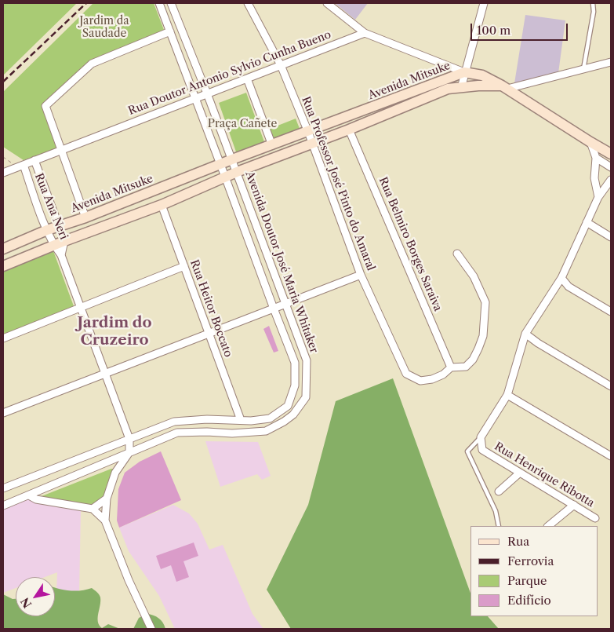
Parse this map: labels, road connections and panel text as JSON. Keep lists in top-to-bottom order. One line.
{"streets":{"main road":["Avenida Mitsuke"],"street":["Rua Doutor Antonio Sylvio Cunha Bueno","Rua Professor José Pinto do Amaral","Rua Ana Neri","Rua Belmiro Borges Saraiva","Avenida Doutor José Maria Whitaker","Rua Heitor Boccato","Rua Henrique Ribotta"]},"crossings":[["Rua Doutor Antonio Sylvio Cunha Bueno","Rua Professor José Pinto do Amaral"],["Rua Doutor Antonio Sylvio Cunha Bueno","Rua Ana Neri"],["Rua Doutor Antonio Sylvio Cunha Bueno","Avenida Doutor José Maria Whitaker"],["Avenida Mitsuke","Rua Professor José Pinto do Amaral"],["Avenida Mitsuke","Rua Ana Neri"],["Avenida Mitsuke","Rua Belmiro Borges Saraiva"],["Avenida Mitsuke","Avenida Doutor José Maria Whitaker"],["Avenida Mitsuke","Rua Heitor Boccato"],["Rua Professor José Pinto do Amaral","Rua Belmiro Borges Saraiva"],["Rua Ana Neri","Avenida Doutor José Maria Whitaker"],["Avenida Doutor José Maria Whitaker","Rua Heitor Boccato"]],"districts":["Jardim do Cruzeiro"],"parks":["Jardim da Saudade","Praça Cañete"],"legend":["Rua","Ferrovia","Parque","Edifício"],"scale_bar":"100 m","north":"bottom left"}
